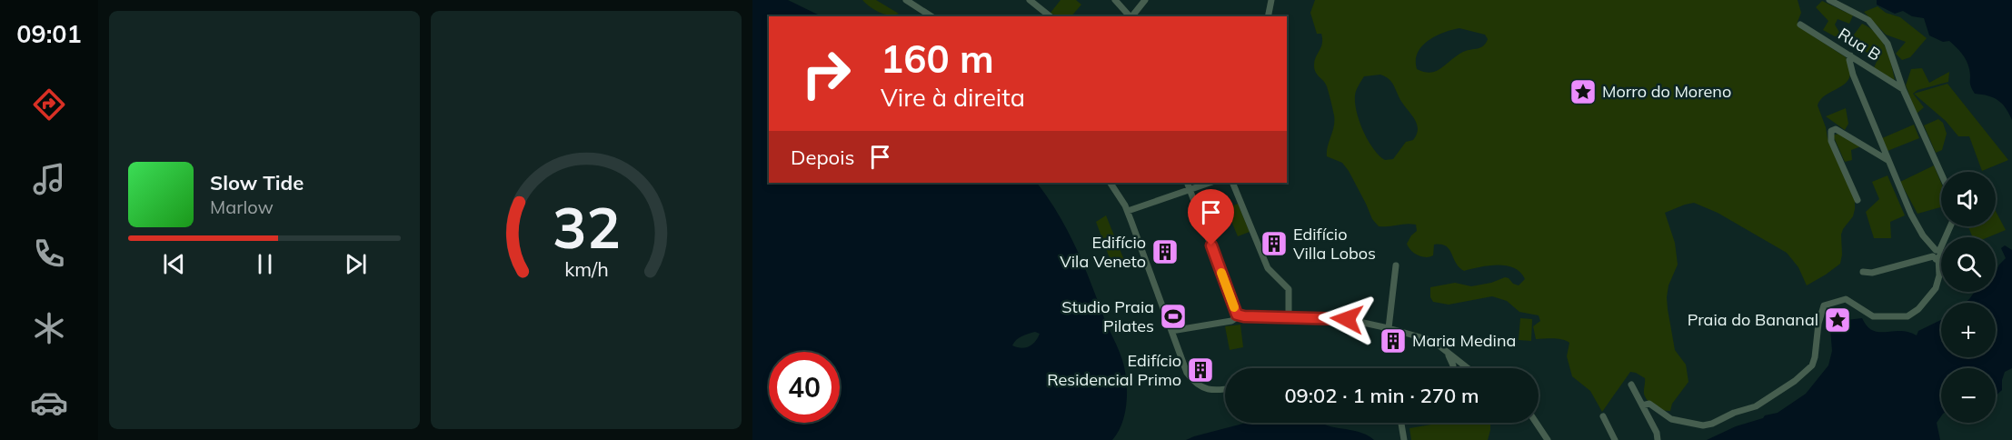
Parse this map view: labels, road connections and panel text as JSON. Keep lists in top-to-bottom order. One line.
{"streets":{"street":["Rua B"]},"places":{"place":["Morro do Moreno","Praia do Bananal"],"building":["Edifício Villa Lobos","Edifício Vila Veneto","Maria Medina","Edifício Residencial Primo"],"sports":["Studio Praia Pilates"]},"page":{"tabs":"09:01","turn":["160 m","Vire à direita"],"then":"Depois","song":["Slow Tide","Marlow"],"map_buttons":["+","−"],"limit":"40","trip":"09:02 · 1 min · 270 m","gauge":["32","km/h"]}}
